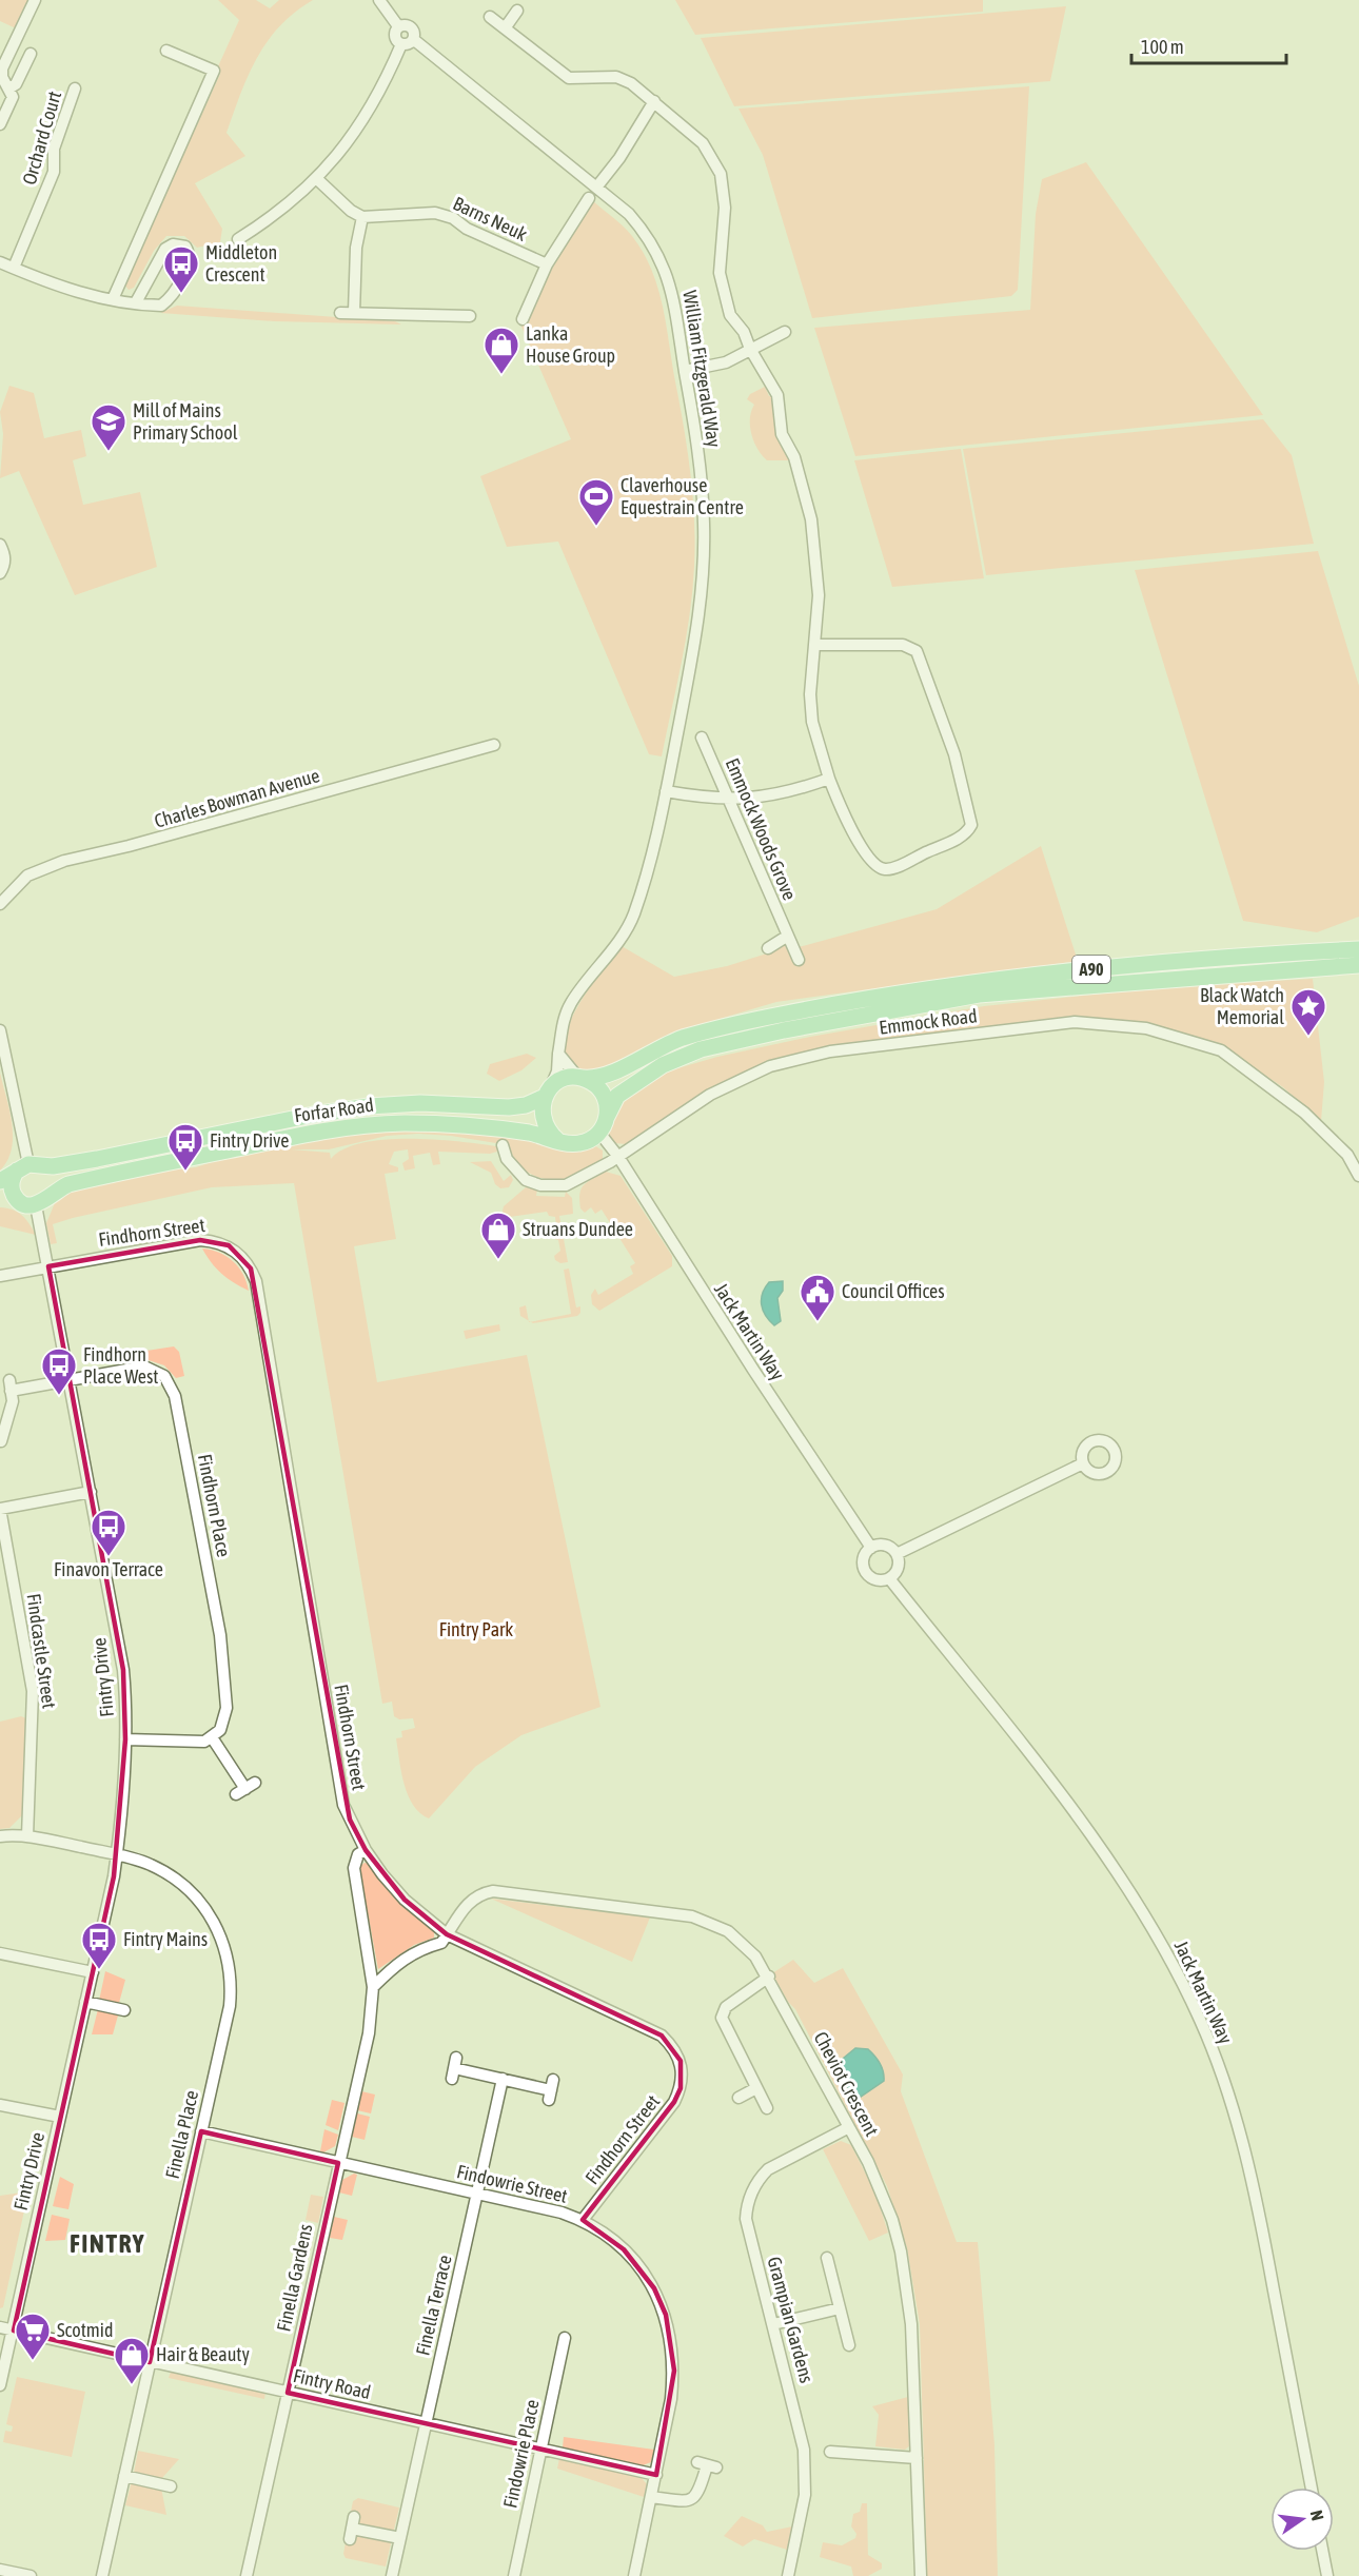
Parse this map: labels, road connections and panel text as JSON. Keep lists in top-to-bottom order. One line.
{"streets":{"highway":["A90","Forfar Road"],"street":["Orchard Court","Barns Neuk","William Fitzgerald Way","Charles Bowman Avenue","Emmock Woods Grove","Emmock Road","Findhorn Street","Jack Martin Way","Findhorn Place","Findcastle Street","Fintry Drive","Cheviot Crescent","Finella Place","Findowrie Street","Finella Gardens","Finella Terrace","Grampian Gardens","Fintry Road","Findowrie Place"]},"crossings":[["William Fitzgerald Way","A90"],["William Fitzgerald Way","Forfar Road"],["William Fitzgerald Way","Jack Martin Way"],["A90","Forfar Road"],["A90","Jack Martin Way"],["Emmock Road","Jack Martin Way"],["Forfar Road","Jack Martin Way"],["Forfar Road","Fintry Drive"],["Findhorn Street","Fintry Drive"],["Findhorn Street","Cheviot Crescent"],["Findhorn Street","Findowrie Street"],["Findhorn Street","Finella Gardens"],["Findhorn Place","Fintry Drive"],["Findcastle Street","Finella Place"],["Fintry Drive","Finella Place"],["Fintry Drive","Fintry Road"],["Cheviot Crescent","Grampian Gardens"],["Finella Place","Findowrie Street"],["Finella Place","Fintry Road"],["Findowrie Street","Finella Gardens"],["Findowrie Street","Finella Terrace"],["Findowrie Street","Fintry Road"],["Finella Gardens","Fintry Road"],["Finella Terrace","Fintry Road"],["Fintry Road","Findowrie Place"]],"districts":["FINTRY"],"parks":["Fintry Park"],"places":{"bus stop":["Middleton Crescent","Fintry Drive","Findhorn Place West","Finavon Terrace","Fintry Mains"],"shop":["Lanka House Group","Struans Dundee","Hair & Beauty"],"school or university":["Mill of Mains Primary School"],"sports":["Claverhouse Equestrain Centre"],"place":["Black Watch Memorial"],"public building":["Council Offices"],"supermarket":["Scotmid"]},"scale_bar":"100 m","north":"right"}
